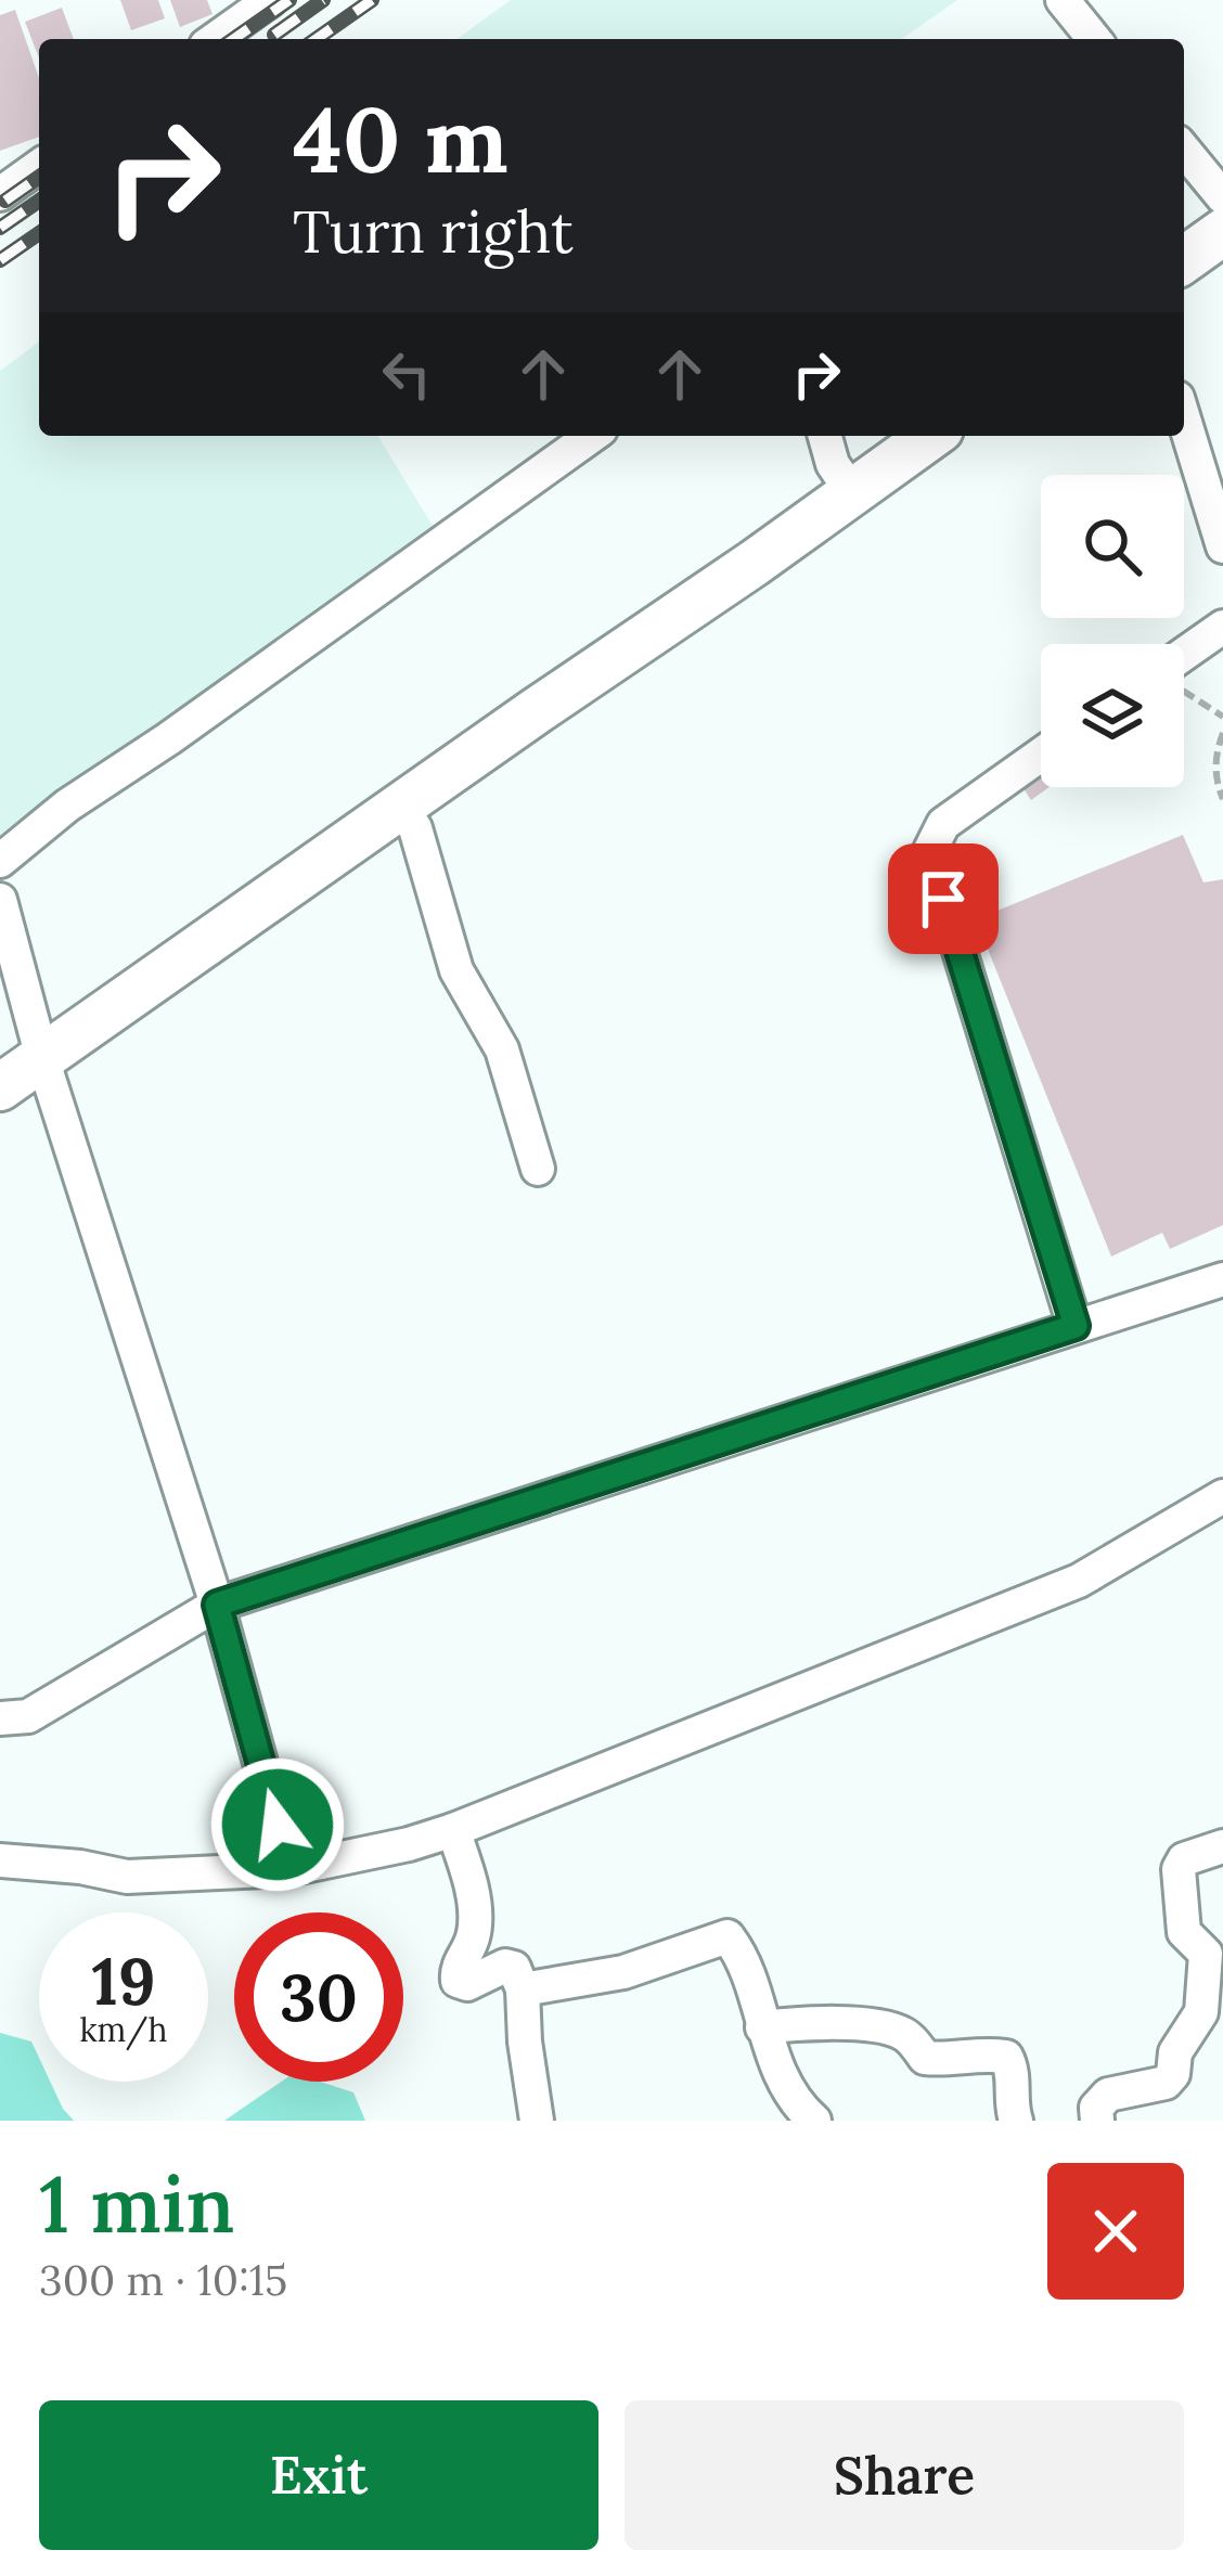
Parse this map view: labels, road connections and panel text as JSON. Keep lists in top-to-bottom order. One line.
{"page":{"turn":["40 m","Turn right"],"speed":"19 km/h","limit":"30","heading":["1 min","300 m · 10:15"],"buttons":["Exit","Share"]}}
